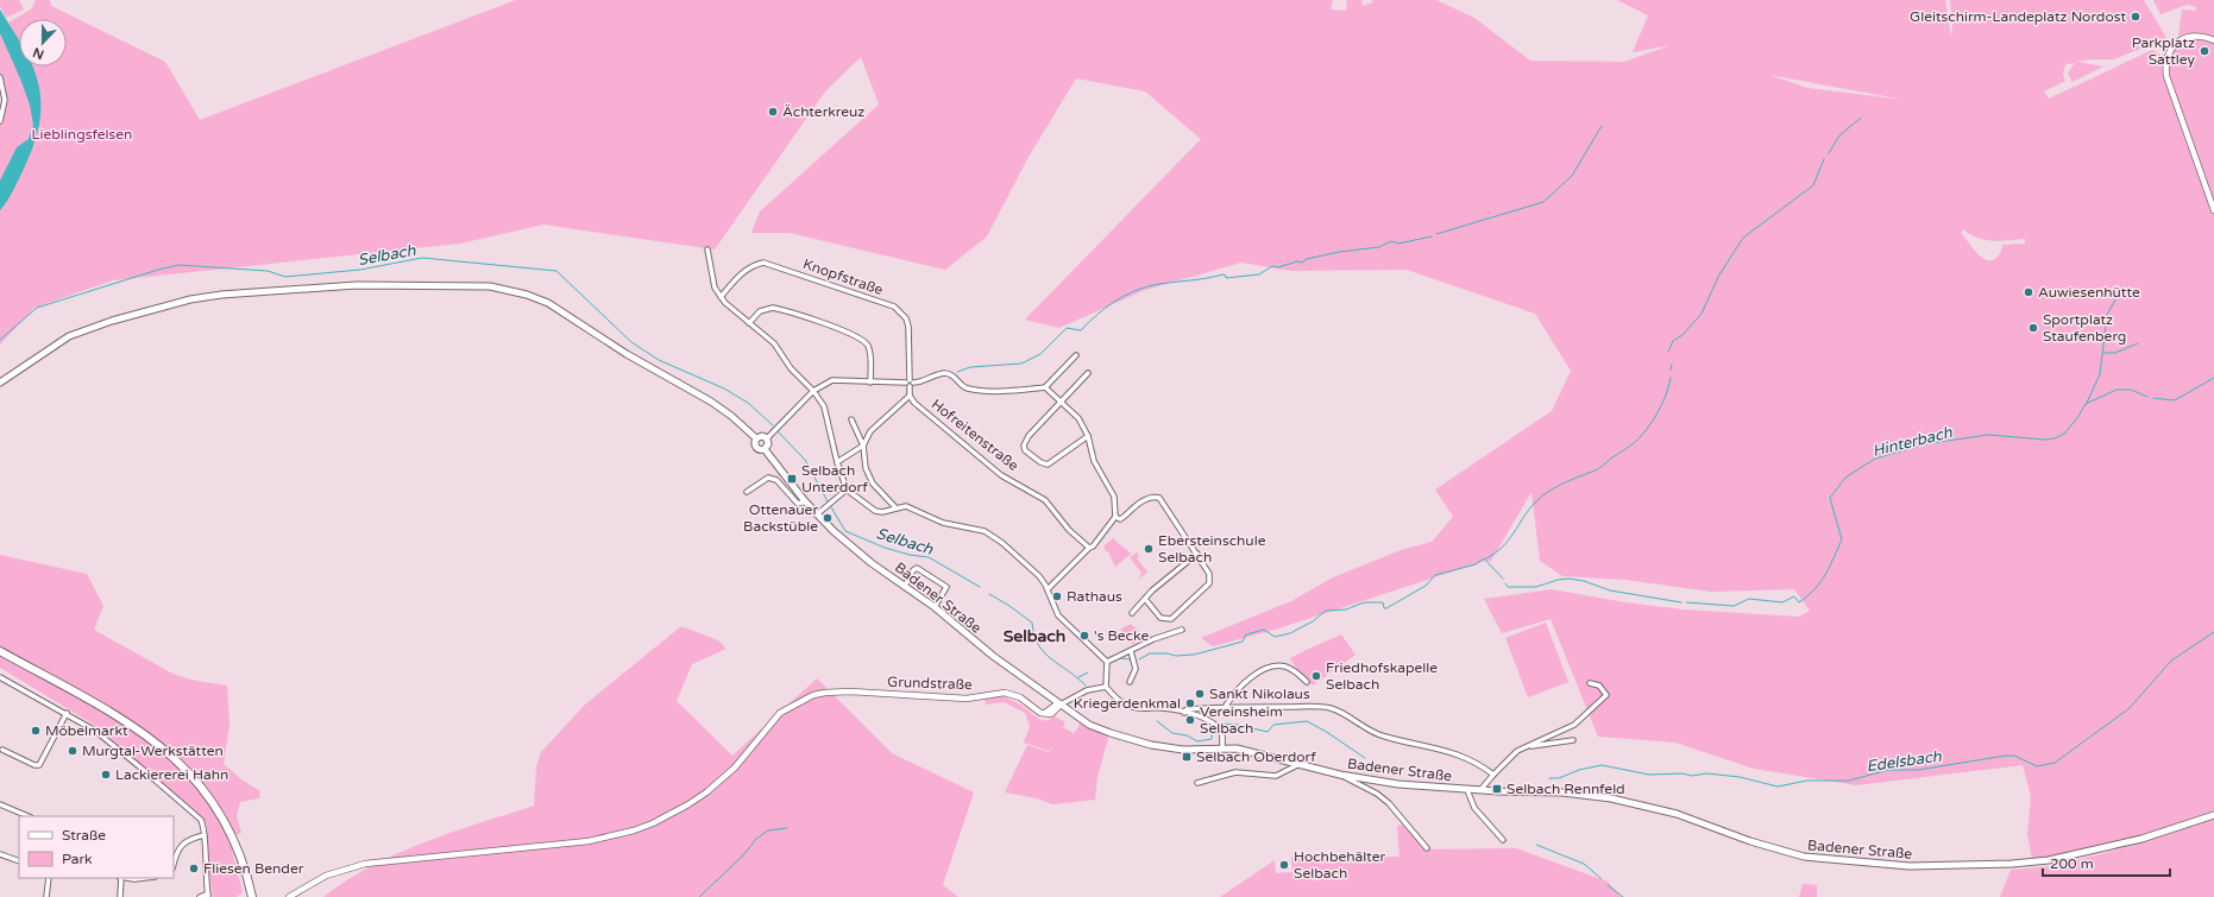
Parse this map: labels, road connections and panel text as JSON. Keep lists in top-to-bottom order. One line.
{"streets":{"main road":["Badener Straße"],"street":["Knopfstraße","Hofreitenstraße","Grundstraße"]},"crossings":[["Badener Straße","Grundstraße"]],"districts":["Selbach"],"water":["Selbach","Hinterbach","Edelsbach"],"parks":["Lieblingsfelsen"],"places":{"other":["Gleitschirm-Landeplatz Nordost","Parkplatz Sattley","Ächterkreuz","Auwiesenhütte","Sportplatz Staufenberg","Ottenauer Backstüble","Ebersteinschule Selbach","Rathaus","'s Becke","Friedhofskapelle Selbach","Sankt Nikolaus","Kriegerdenkmal","Vereinsheim Selbach","Möbelmarkt","Murgtal-Werkstätten","Lackiererei Hahn","Hochbehälter Selbach","Fliesen Bender"],"transit":["Selbach Unterdorf","Selbach Oberdorf","Selbach Rennfeld"]},"legend":["Straße","Park"],"scale_bar":"200 m","north":"bottom"}
